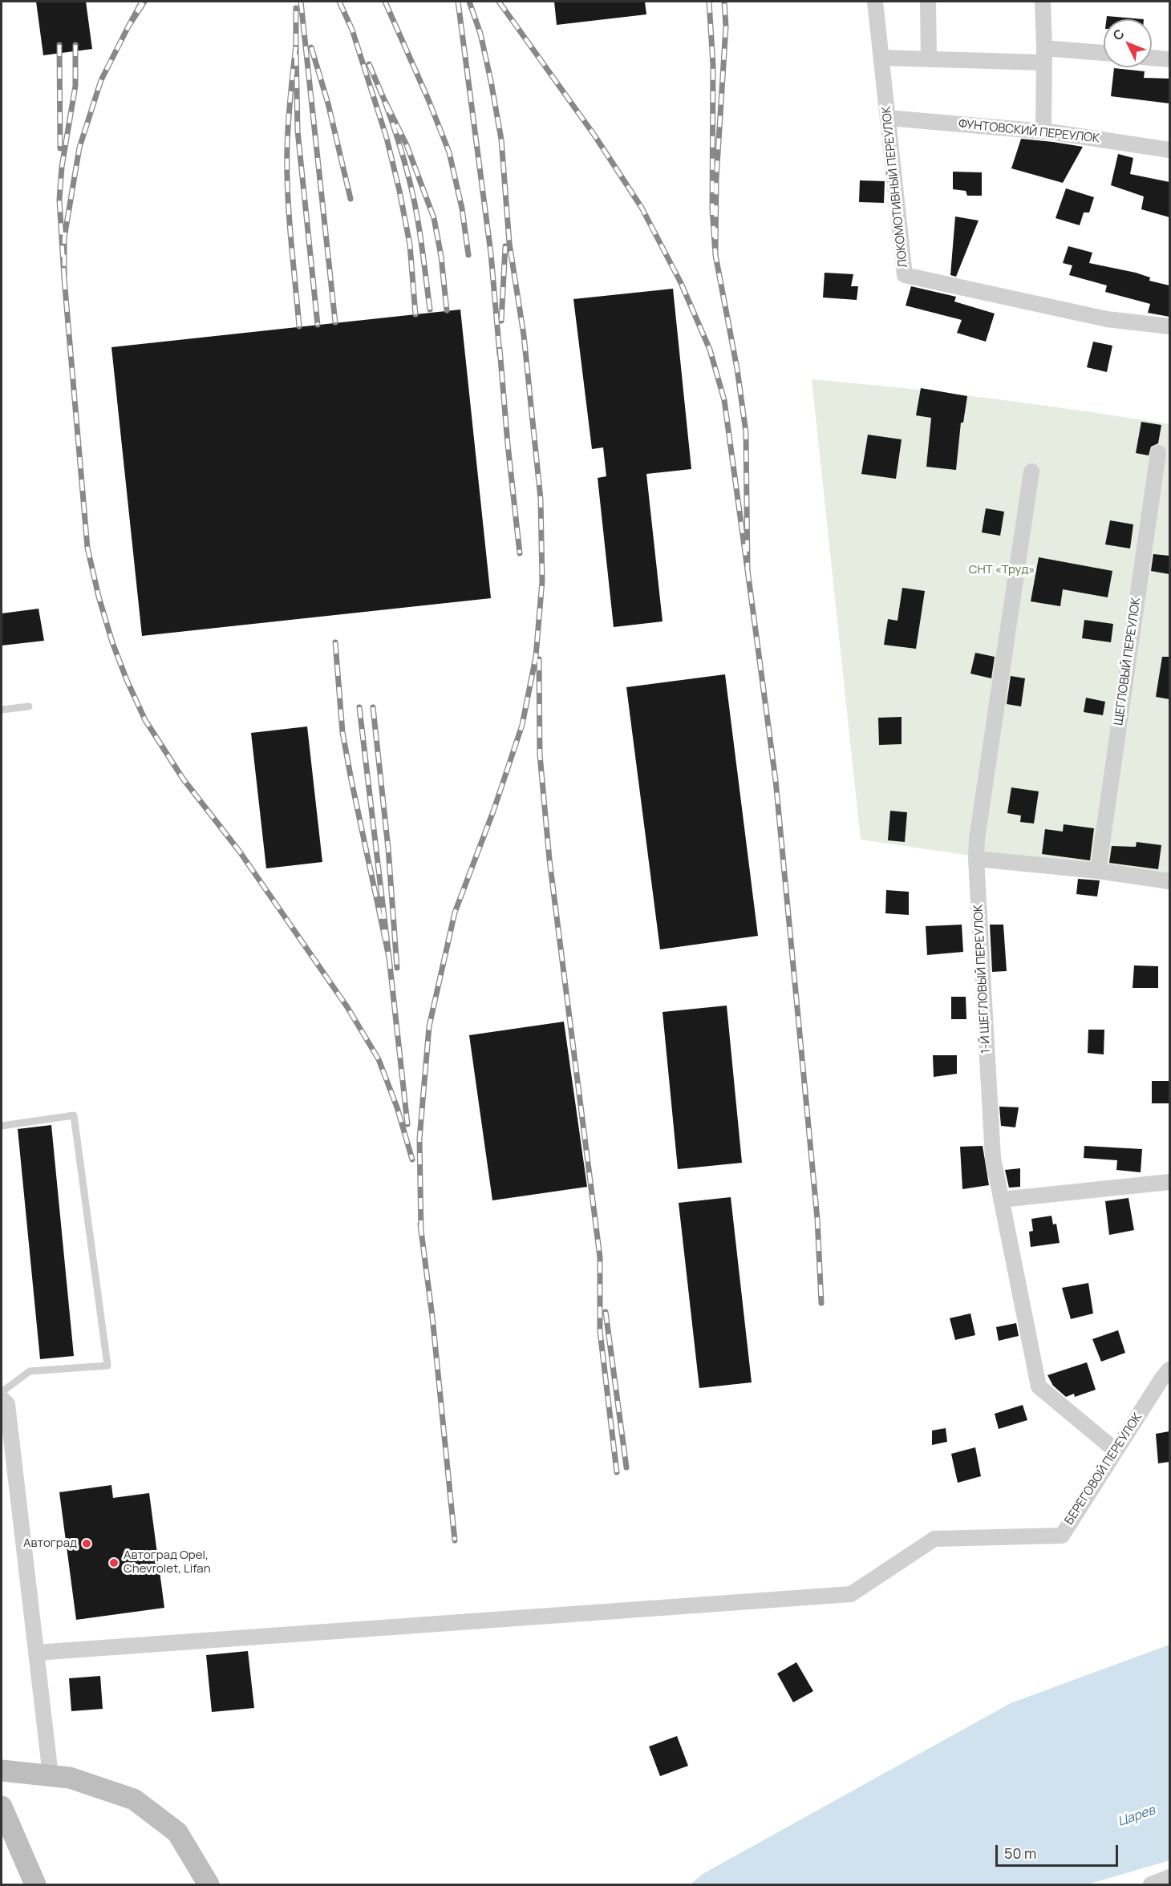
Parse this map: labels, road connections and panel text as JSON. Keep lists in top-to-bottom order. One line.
{"streets":{"street":["ФУНТОВСКИЙ ПЕРЕУЛОК","ЛОКОМОТИВНЫЙ ПЕРЕУЛОК","ЩЕГЛОВЫЙ ПЕРЕУЛОК","1-Й ЩЕГЛОВЫЙ ПЕРЕУЛОК","БЕРЕГОВОЙ ПЕРЕУЛОК"]},"crossings":[["ФУНТОВСКИЙ ПЕРЕУЛОК","ЛОКОМОТИВНЫЙ ПЕРЕУЛОК"],["1-Й ЩЕГЛОВЫЙ ПЕРЕУЛОК","БЕРЕГОВОЙ ПЕРЕУЛОК"]],"water":["Царев"],"parks":["СНТ «Труд»"],"places":["Автоград","Автоград Opel, Chevrolet, Lifan"],"scale_bar":"50 m","north":"top left"}
